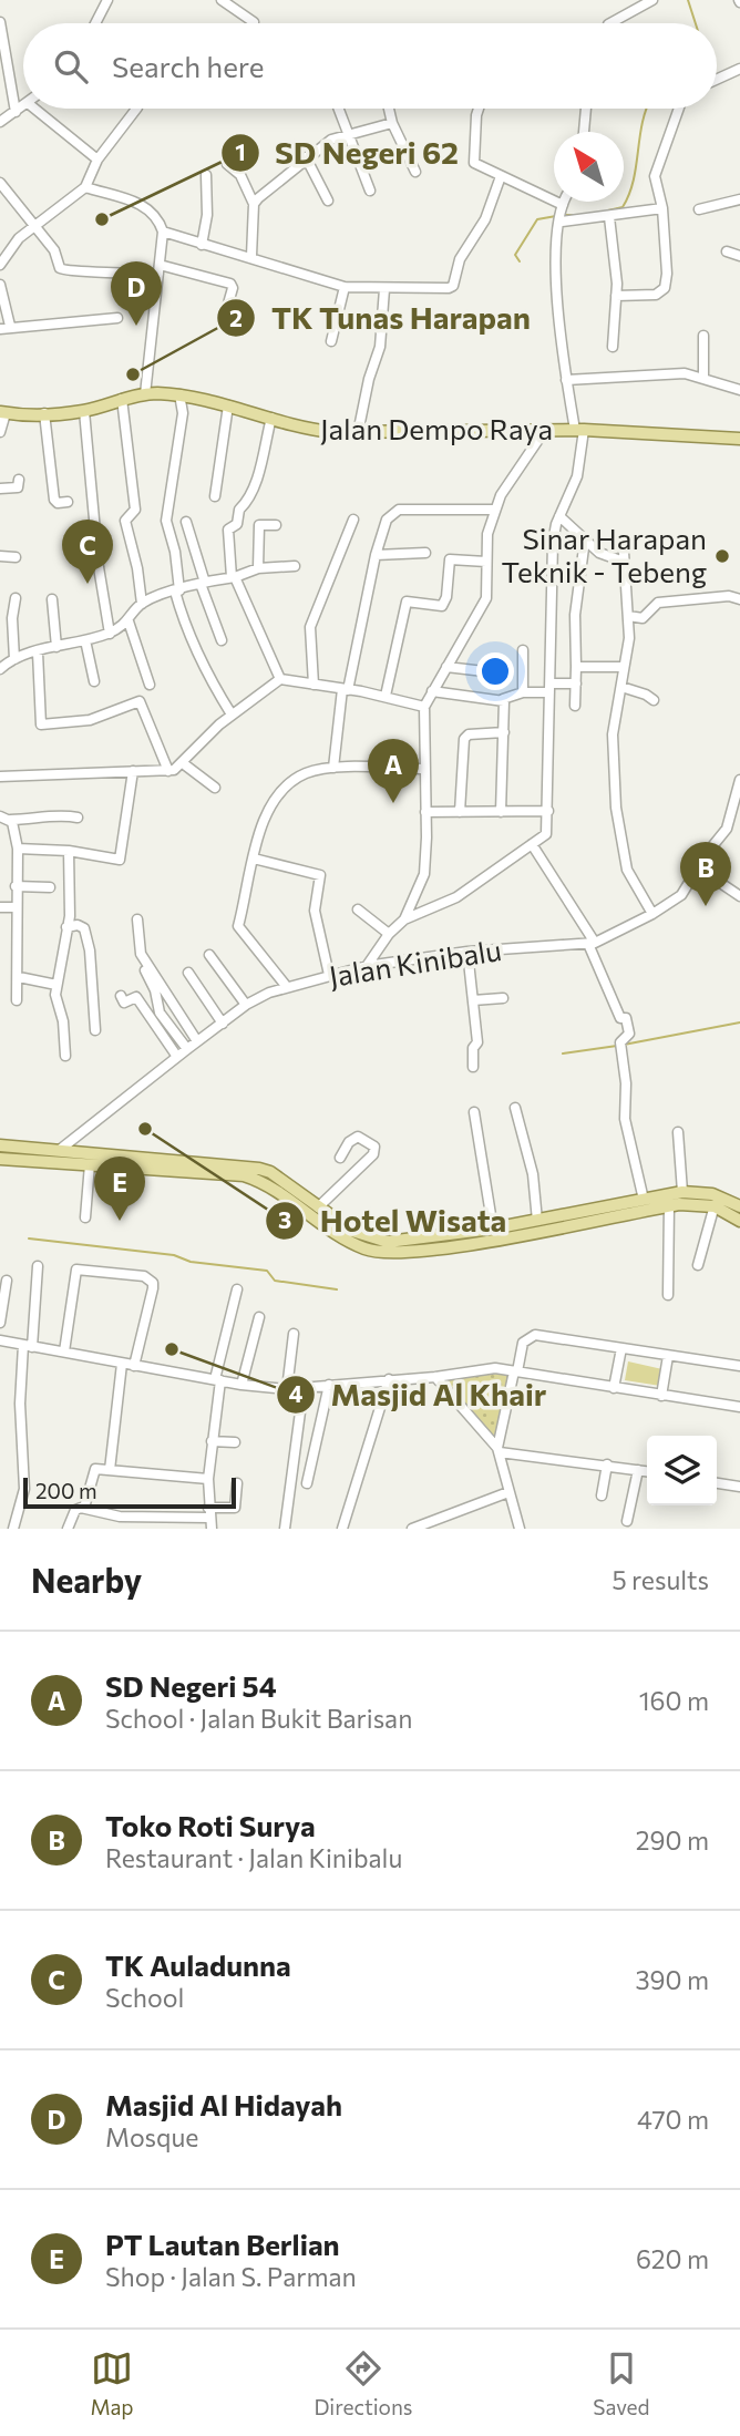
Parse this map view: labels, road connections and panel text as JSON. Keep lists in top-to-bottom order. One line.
{"streets":{"main road":["Jalan Dempo Raya"],"street":["Jalan Kinibalu"]},"places":["SD Negeri 62","TK Tunas Harapan","Sinar Harapan Teknik - Tebeng","Hotel Wisata","Masjid Al Khair"],"scale_bar":"200 m","north":"top left","page":{"search":"Search here","pins":["D","C","A","B","E"],"scale":"200 m","heading":["Nearby","5 results"],"list":[{"mark":"A","name":"SD Negeri 54","note":"School · Jalan Bukit Barisan","value":"160 m"},{"mark":"B","name":"Toko Roti Surya","note":"Restaurant · Jalan Kinibalu","value":"290 m"},{"mark":"C","name":"TK Auladunna","note":"School","value":"390 m"},{"mark":"D","name":"Masjid Al Hidayah","note":"Mosque","value":"470 m"},{"mark":"E","name":"PT Lautan Berlian","note":"Shop · Jalan S. Parman","value":"620 m"}],"nav":["Map","Directions","Saved"]}}
